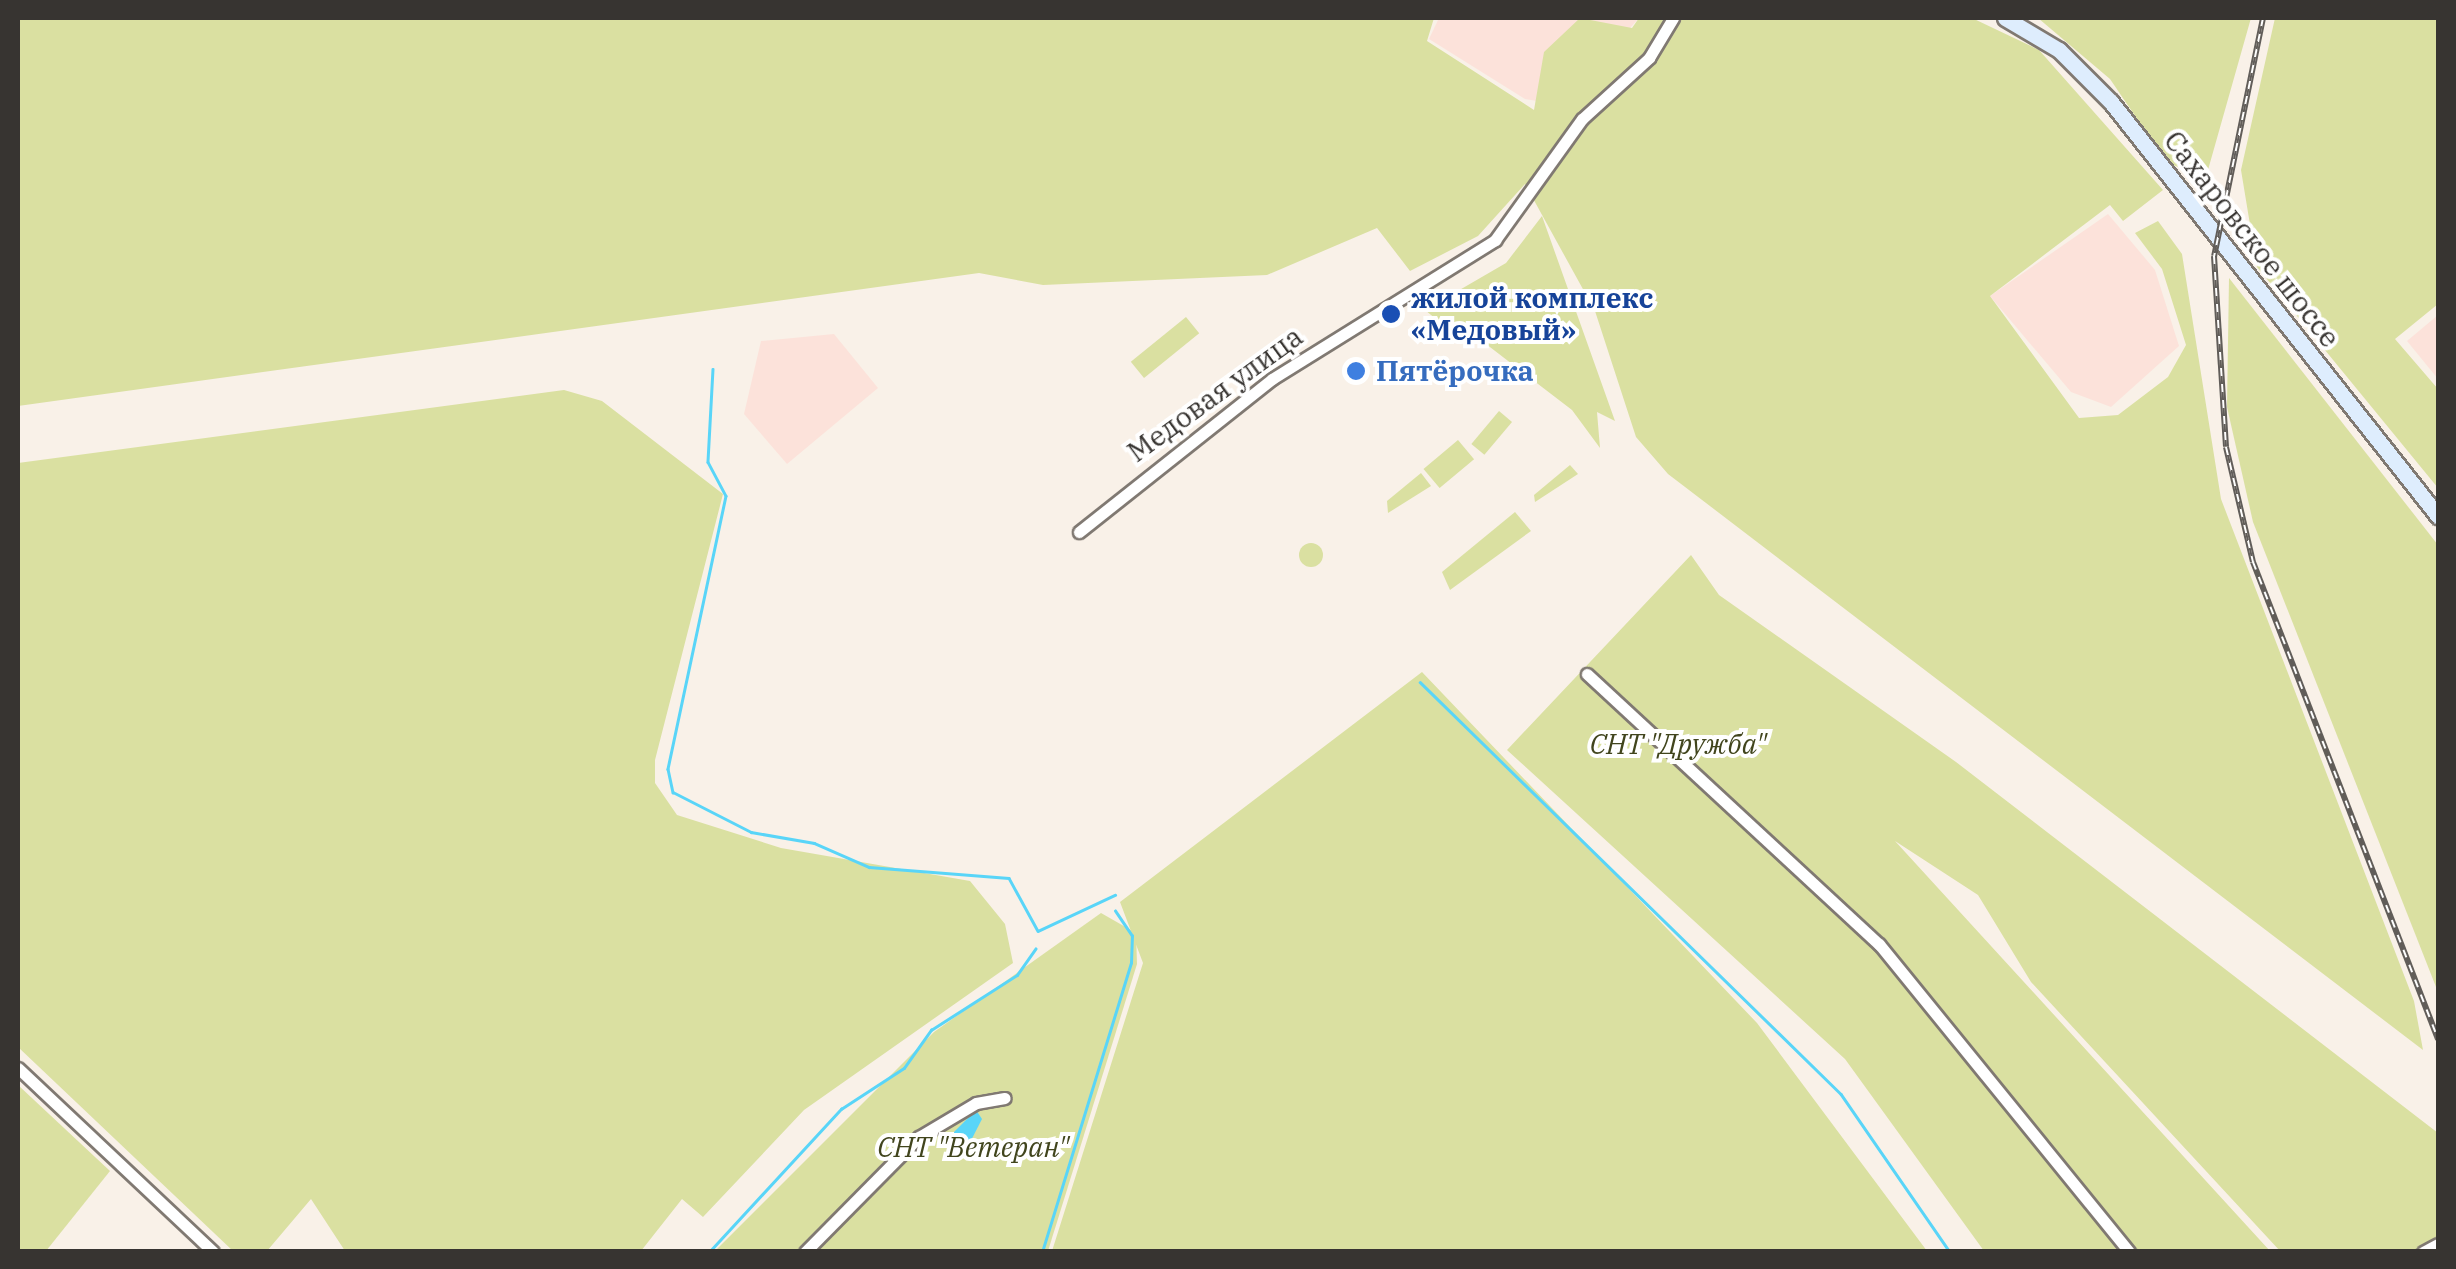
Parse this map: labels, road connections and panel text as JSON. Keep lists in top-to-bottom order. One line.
{"streets":{"main road":["Сахаровское шоссе"],"street":["Медовая улица"]},"parks":["СНТ \"Дружба\"","СНТ \"Ветеран\""],"places":["жилой комплекс «Медовый»","Пятёрочка"]}
